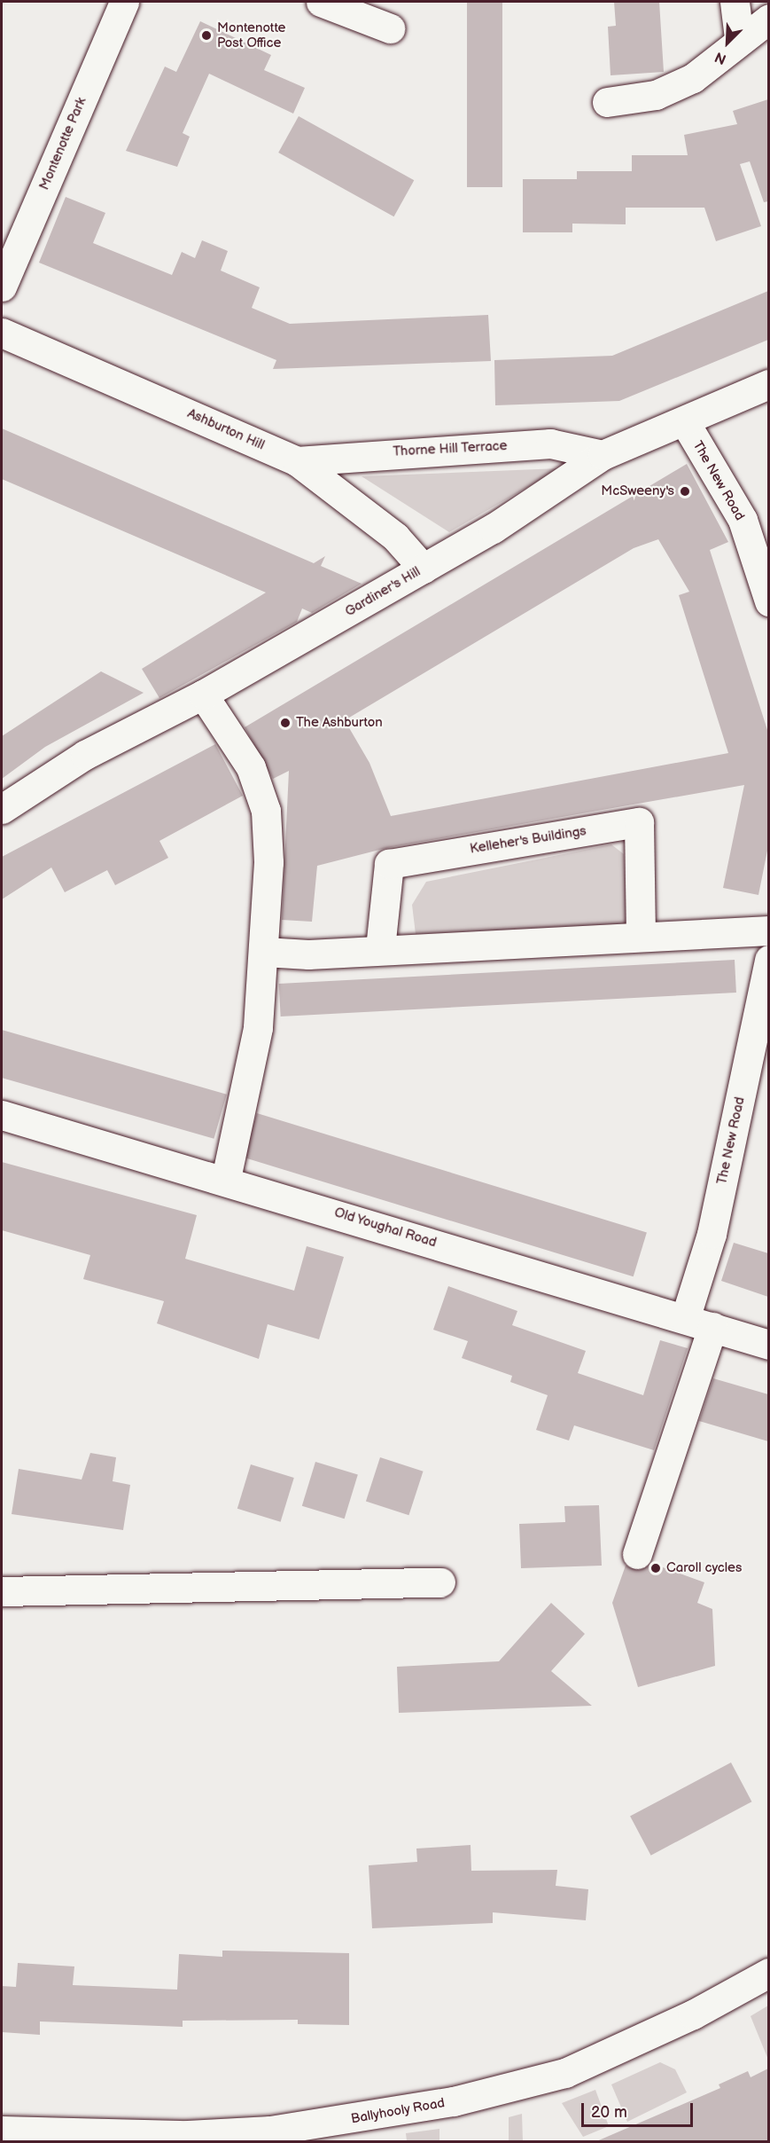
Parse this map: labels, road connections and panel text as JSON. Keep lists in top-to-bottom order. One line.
{"streets":{"street":["Montenotte Park","Ashburton Hill","Thorne Hill Terrace","The New Road","Gardiner's Hill","Kelleher's Buildings","Old Youghal Road","Ballyhooly Road"]},"crossings":[["Ashburton Hill","Thorne Hill Terrace"],["Ashburton Hill","Gardiner's Hill"],["Thorne Hill Terrace","Gardiner's Hill"],["The New Road","Gardiner's Hill"],["The New Road","Old Youghal Road"]],"places":["Montenotte Post Office","McSweeny's","The Ashburton","Caroll cycles"],"scale_bar":"20 m","north":"bottom left"}
